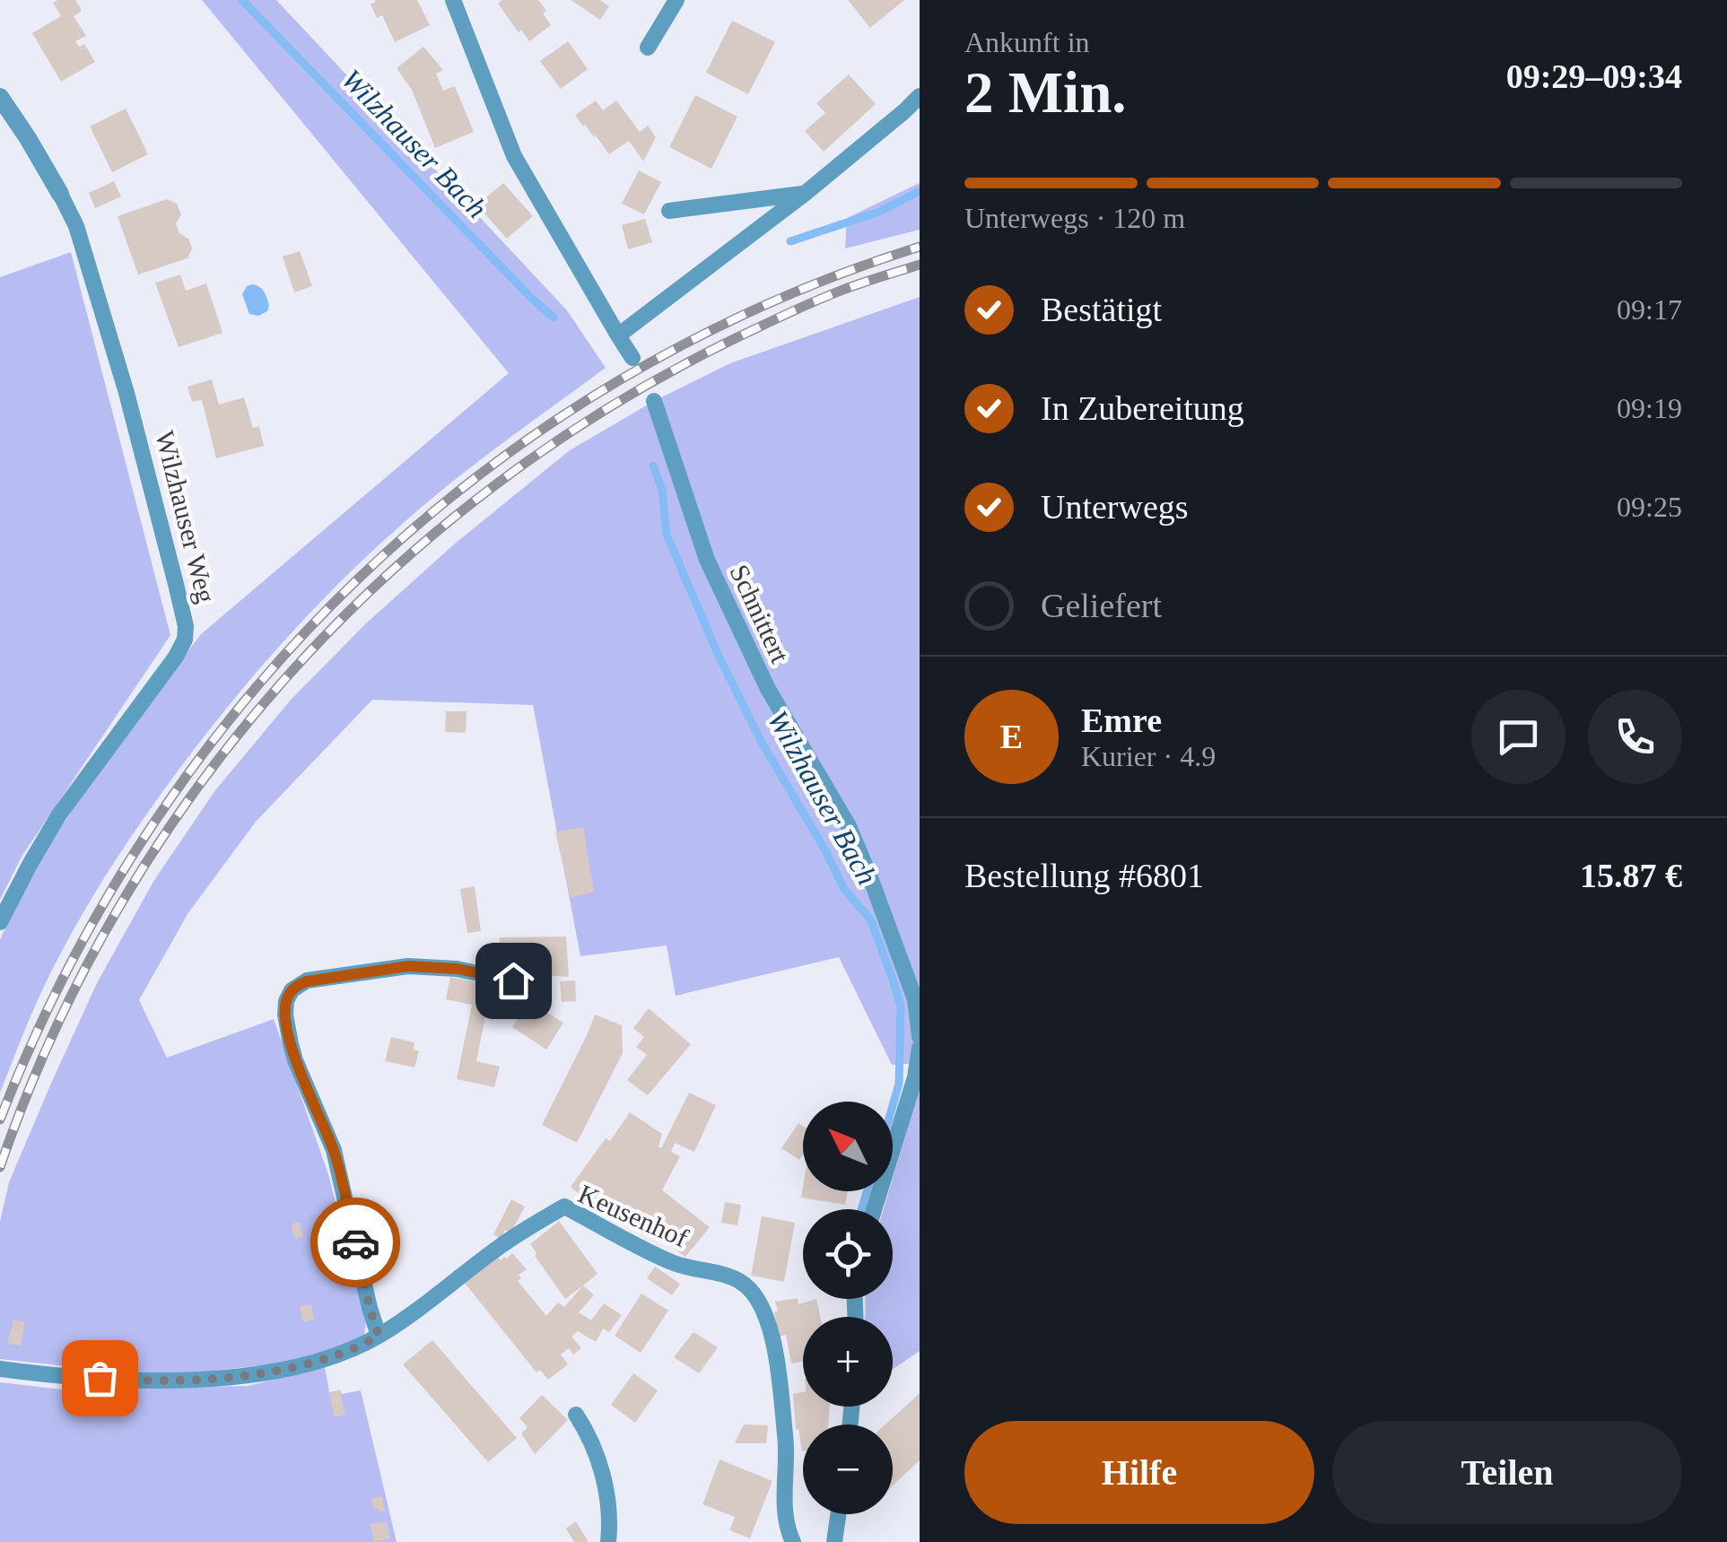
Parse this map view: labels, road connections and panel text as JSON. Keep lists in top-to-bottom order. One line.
{"streets":{"street":["Wilzhauser Weg"],"lane":["Schnittert","Keusenhof"]},"water":["Wilzhauser Bach"],"north":"top left","page":{"heading":["2 Min.","Ankunft in","09:29–09:34"],"panel":["Emre","Kurier · 4.9","Bestellung #6801","15.87 €"],"bar":"Unterwegs · 120 m","list":[["Bestätigt","09:17"],["In Zubereitung","09:19"],["Unterwegs","09:25"],"Geliefert"],"round":"E","map_buttons":["+","−"],"buttons":["Hilfe","Teilen"]}}
